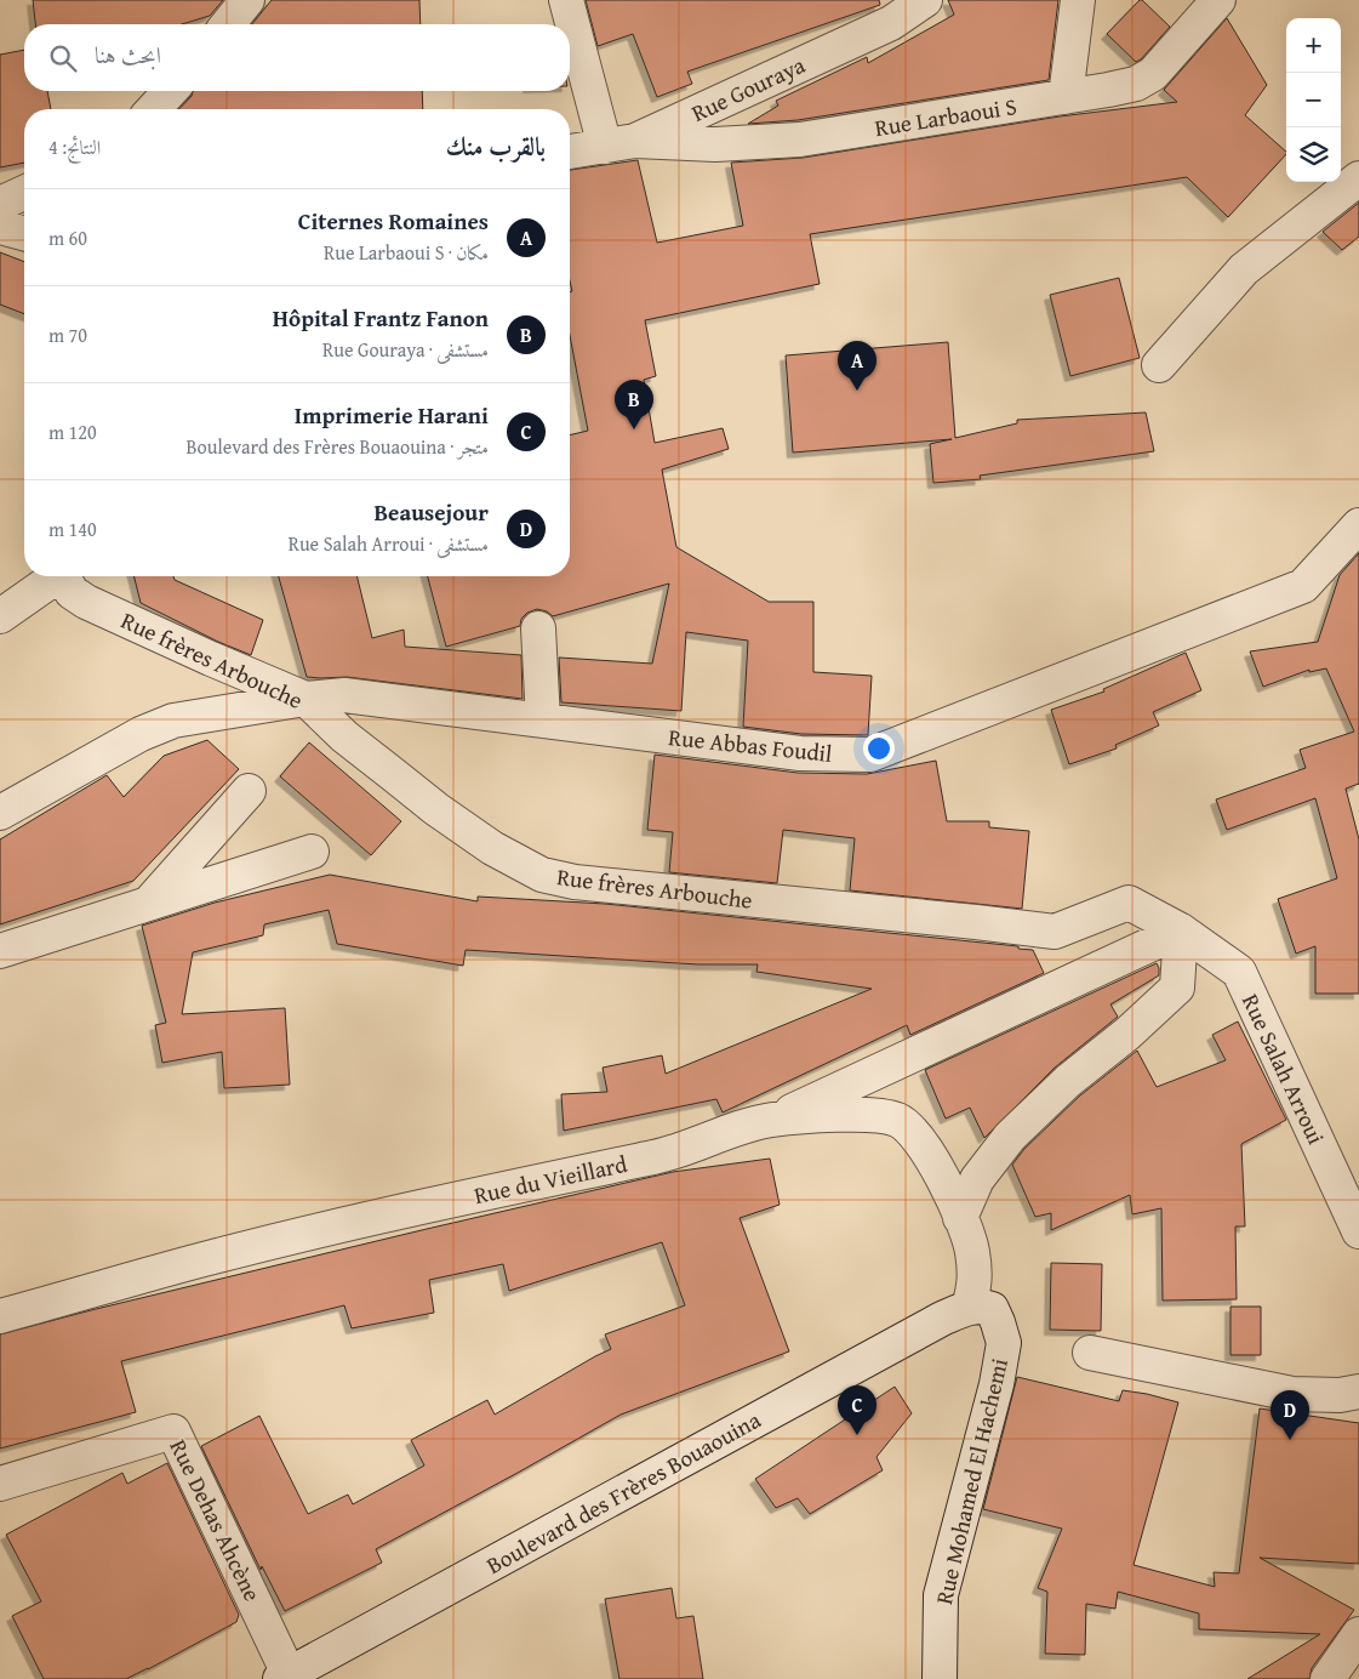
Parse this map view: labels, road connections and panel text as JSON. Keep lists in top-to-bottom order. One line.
{"streets":{"street":["Rue Gouraya","Rue Larbaoui S","Rue frères Arbouche","Rue Abbas Foudil","Rue Salah Arroui","Rue du Vieillard","Rue Mohamed El Hachemi","Boulevard des Frères Bouaouina","Rue Dehas Ahcène"]},"crossings":[["Rue Gouraya","Rue Larbaoui S"],["Rue frères Arbouche","Rue Abbas Foudil"],["Rue frères Arbouche","Rue Salah Arroui"],["Rue du Vieillard","Rue Mohamed El Hachemi"],["Rue du Vieillard","Boulevard des Frères Bouaouina"],["Rue Mohamed El Hachemi","Boulevard des Frères Bouaouina"],["Boulevard des Frères Bouaouina","Rue Dehas Ahcène"]],"page":{"map_buttons":["+","−"],"search":"ابحث هنا","heading":["بالقرب منك","النتائج: 4"],"list":[{"mark":"A","name":"Citernes Romaines","note":"مكان · Rue Larbaoui S","value":"60 m"},{"mark":"B","name":"Hôpital Frantz Fanon","note":"مستشفى · Rue Gouraya","value":"70 m"},{"mark":"C","name":"Imprimerie Harani","note":"متجر · Boulevard des Frères Bouaouina","value":"120 m"},{"mark":"D","name":"Beausejour","note":"مستشفى · Rue Salah Arroui","value":"140 m"}],"pins":["A","B","C","D"]}}
